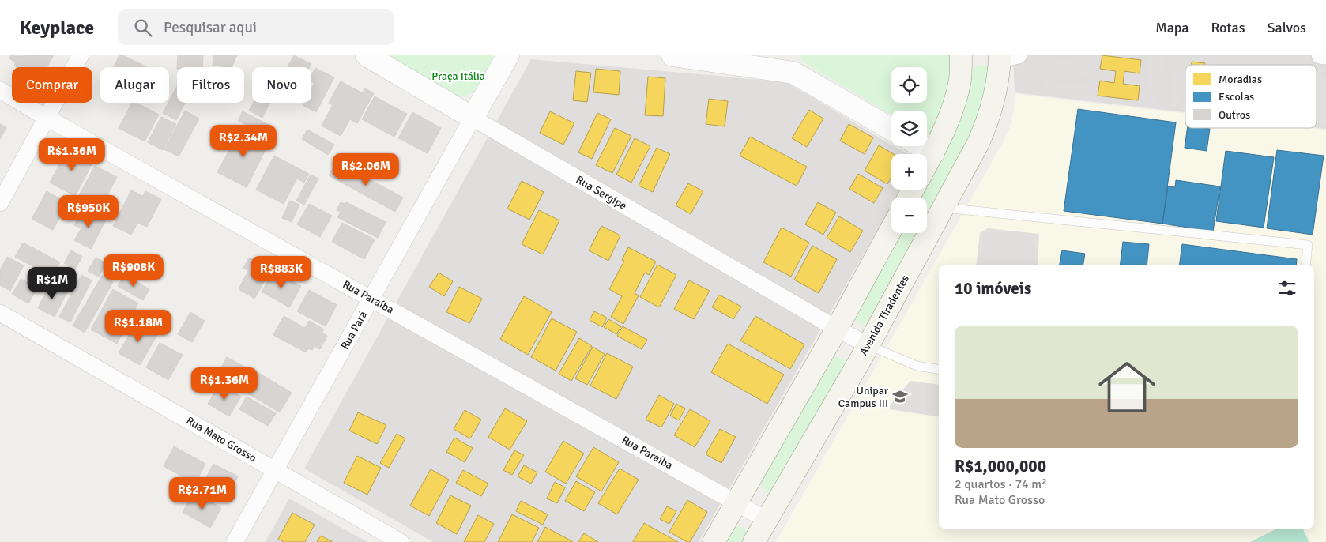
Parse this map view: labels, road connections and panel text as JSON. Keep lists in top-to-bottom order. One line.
{"streets":{"main road":["Avenida Tiradentes"],"street":["Rua Sergipe","Rua Paraíba","Rua Pará","Rua Mato Grosso"]},"crossings":[["Rua Sergipe","Avenida Tiradentes"],["Rua Sergipe","Rua Pará"],["Rua Paraíba","Avenida Tiradentes"],["Rua Paraíba","Rua Pará"],["Rua Pará","Rua Mato Grosso"]],"parks":["Praça Itália"],"places":{"school or university":["Unipar Campus III"]},"legend":["Moradias","Escolas","Outros"],"page":{"header":"Keyplace","search":"Pesquisar aqui","nav":["Mapa","Rotas","Salvos"],"map_buttons":["+","−"],"chip":["Comprar","Alugar","Filtros","Novo"],"price":["R$2.34M","R$1.36M","R$2.06M","R$950K","R$908K","R$883K","R$1M","R$1.18M","R$1.36M","R$2.71M"],"heading":"10 imóveis","list":[{"name":"R$1,000,000","note":"2 quartos · 74 m² · Rua Mato Grosso"}]}}
